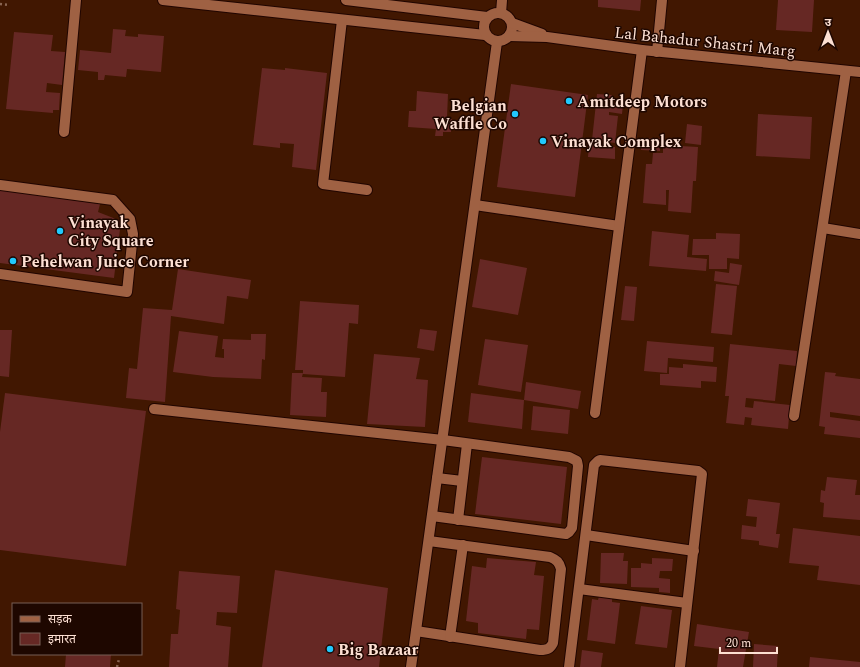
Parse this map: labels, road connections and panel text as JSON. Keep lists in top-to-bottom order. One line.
{"streets":{"street":["Lal Bahadur Shastri Marg"]},"places":["Amitdeep Motors","Belgian Waffle Co","Vinayak Complex","Vinayak City Square","Pehelwan Juice Corner","Big Bazaar"],"legend":["सड़क","इमारत"],"scale_bar":"20 m","north":"top"}
